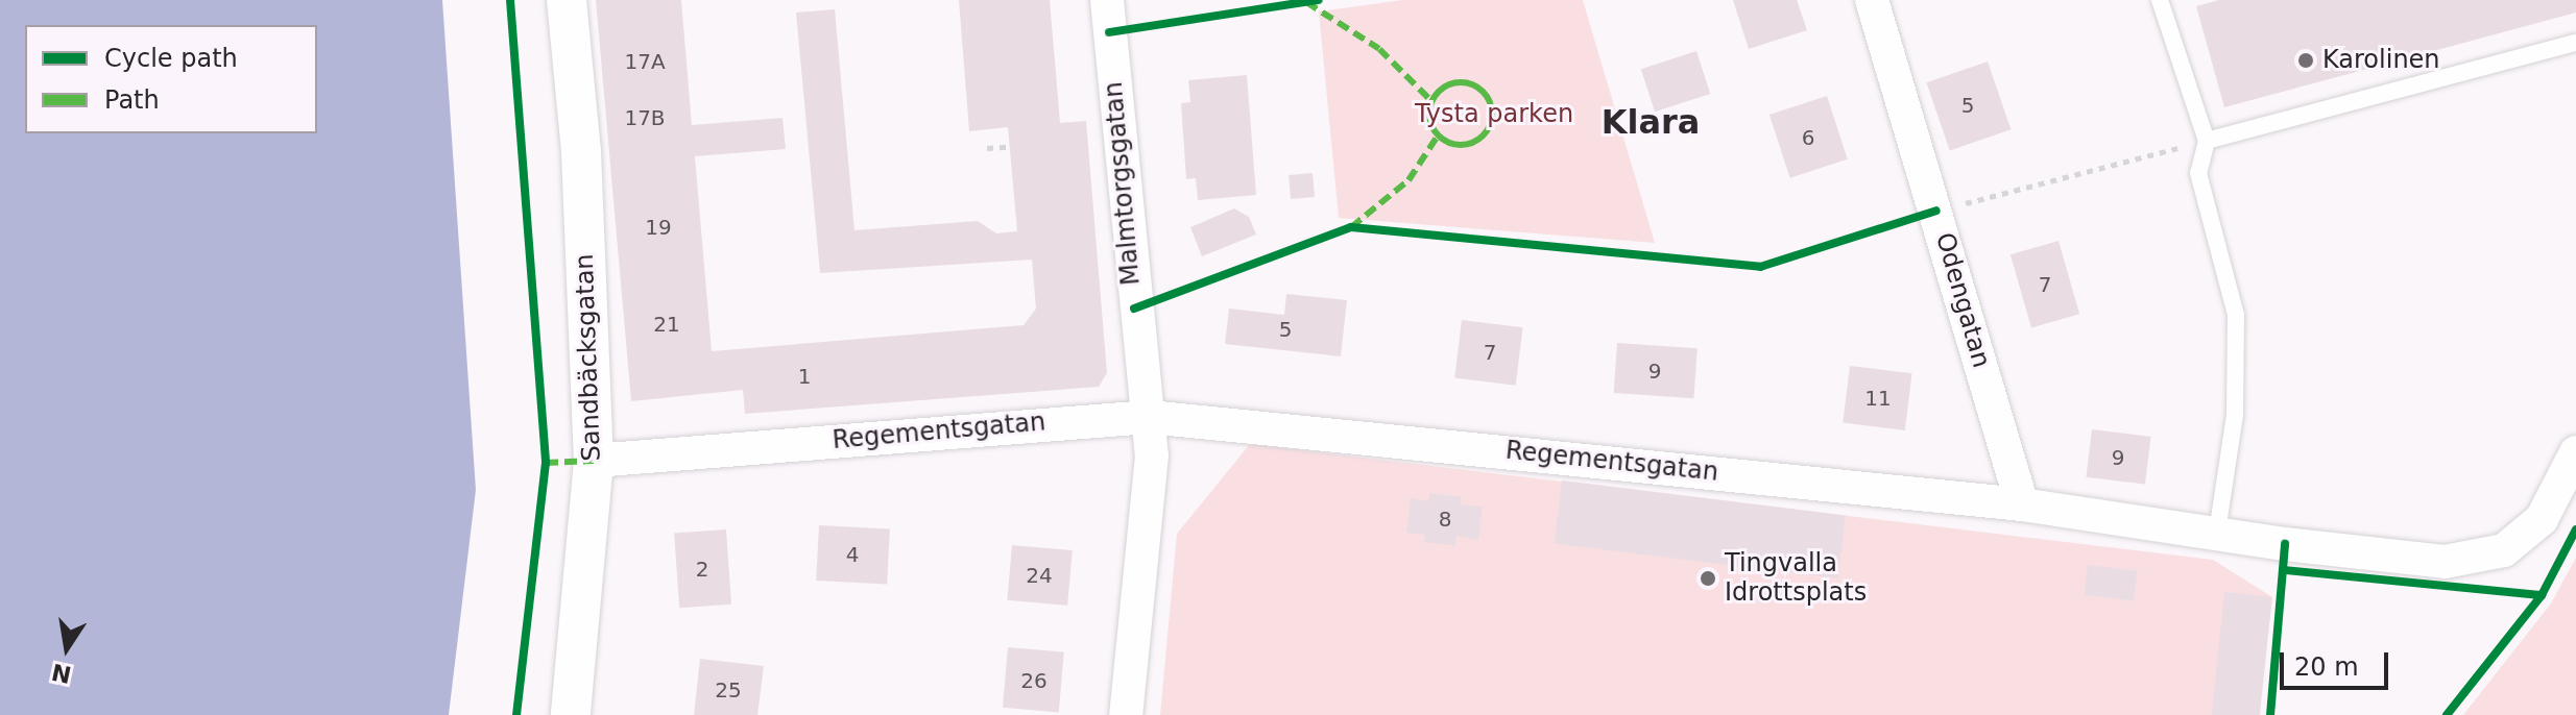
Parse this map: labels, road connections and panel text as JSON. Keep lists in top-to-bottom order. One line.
{"streets":{"street":["Malmtorgsgatan","Odengatan","Sandbäcksgatan","Regementsgatan"]},"crossings":[["Malmtorgsgatan","Regementsgatan"],["Odengatan","Regementsgatan"],["Sandbäcksgatan","Regementsgatan"]],"districts":["Klara"],"parks":["Tysta parken"],"places":["Karolinen","Tingvalla Idrottsplats"],"house_numbers":["17A","5","17B","6","19","7","21","5","7","9","1","11","9","8","4","2","24","26","25"],"legend":["Cycle path","Path"],"scale_bar":"20 m","north":"bottom"}
